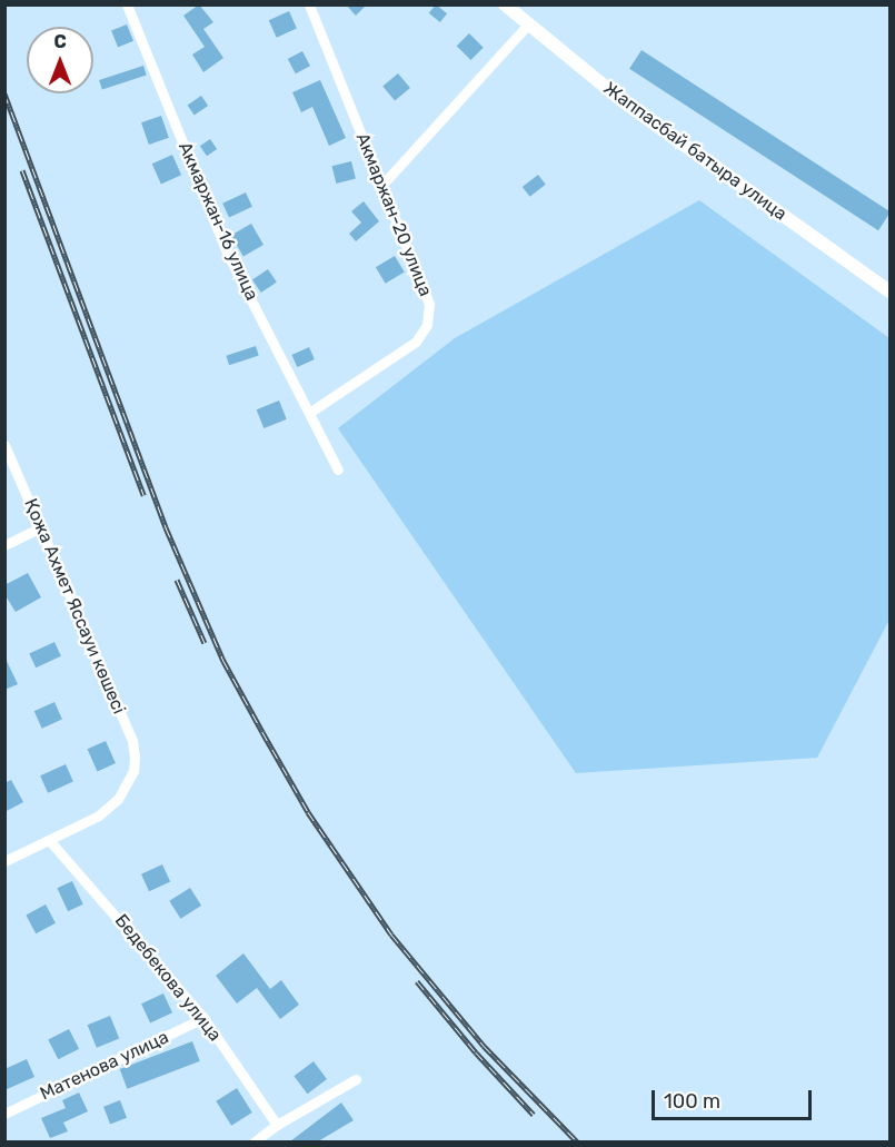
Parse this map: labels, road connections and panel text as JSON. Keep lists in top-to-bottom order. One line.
{"streets":{"main road":["Жаппасбай батыра улица"],"street":["Акмаржан-20 улица","Акмаржан-16 улица","Қожа Ахмет Яссауи көшесі","Бедебекова улица","Матенова улица"]},"crossings":[["Акмаржан-20 улица","Акмаржан-16 улица"],["Қожа Ахмет Яссауи көшесі","Бедебекова улица"],["Бедебекова улица","Матенова улица"]],"scale_bar":"100 m","north":"top"}
